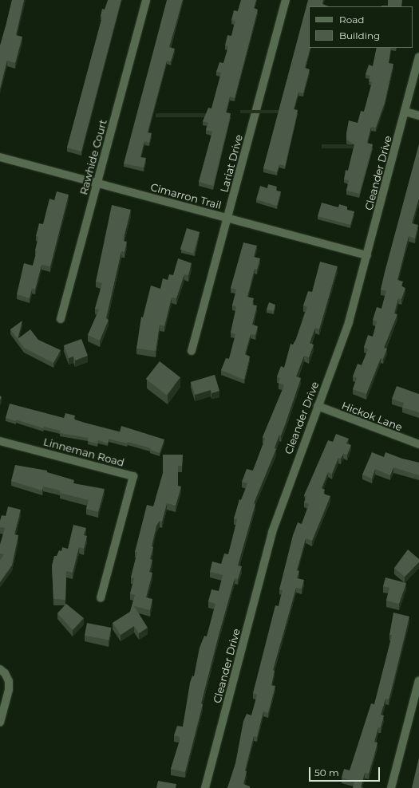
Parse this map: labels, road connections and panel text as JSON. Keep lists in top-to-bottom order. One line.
{"streets":{"street":["Rawhide Court","Lariat Drive","Cleander Drive","Cimarron Trail","Hickok Lane","Linneman Road"]},"crossings":[["Rawhide Court","Cimarron Trail"],["Lariat Drive","Cimarron Trail"],["Cleander Drive","Cimarron Trail"],["Cleander Drive","Hickok Lane"]],"legend":["Road","Building"],"scale_bar":"50 m"}
